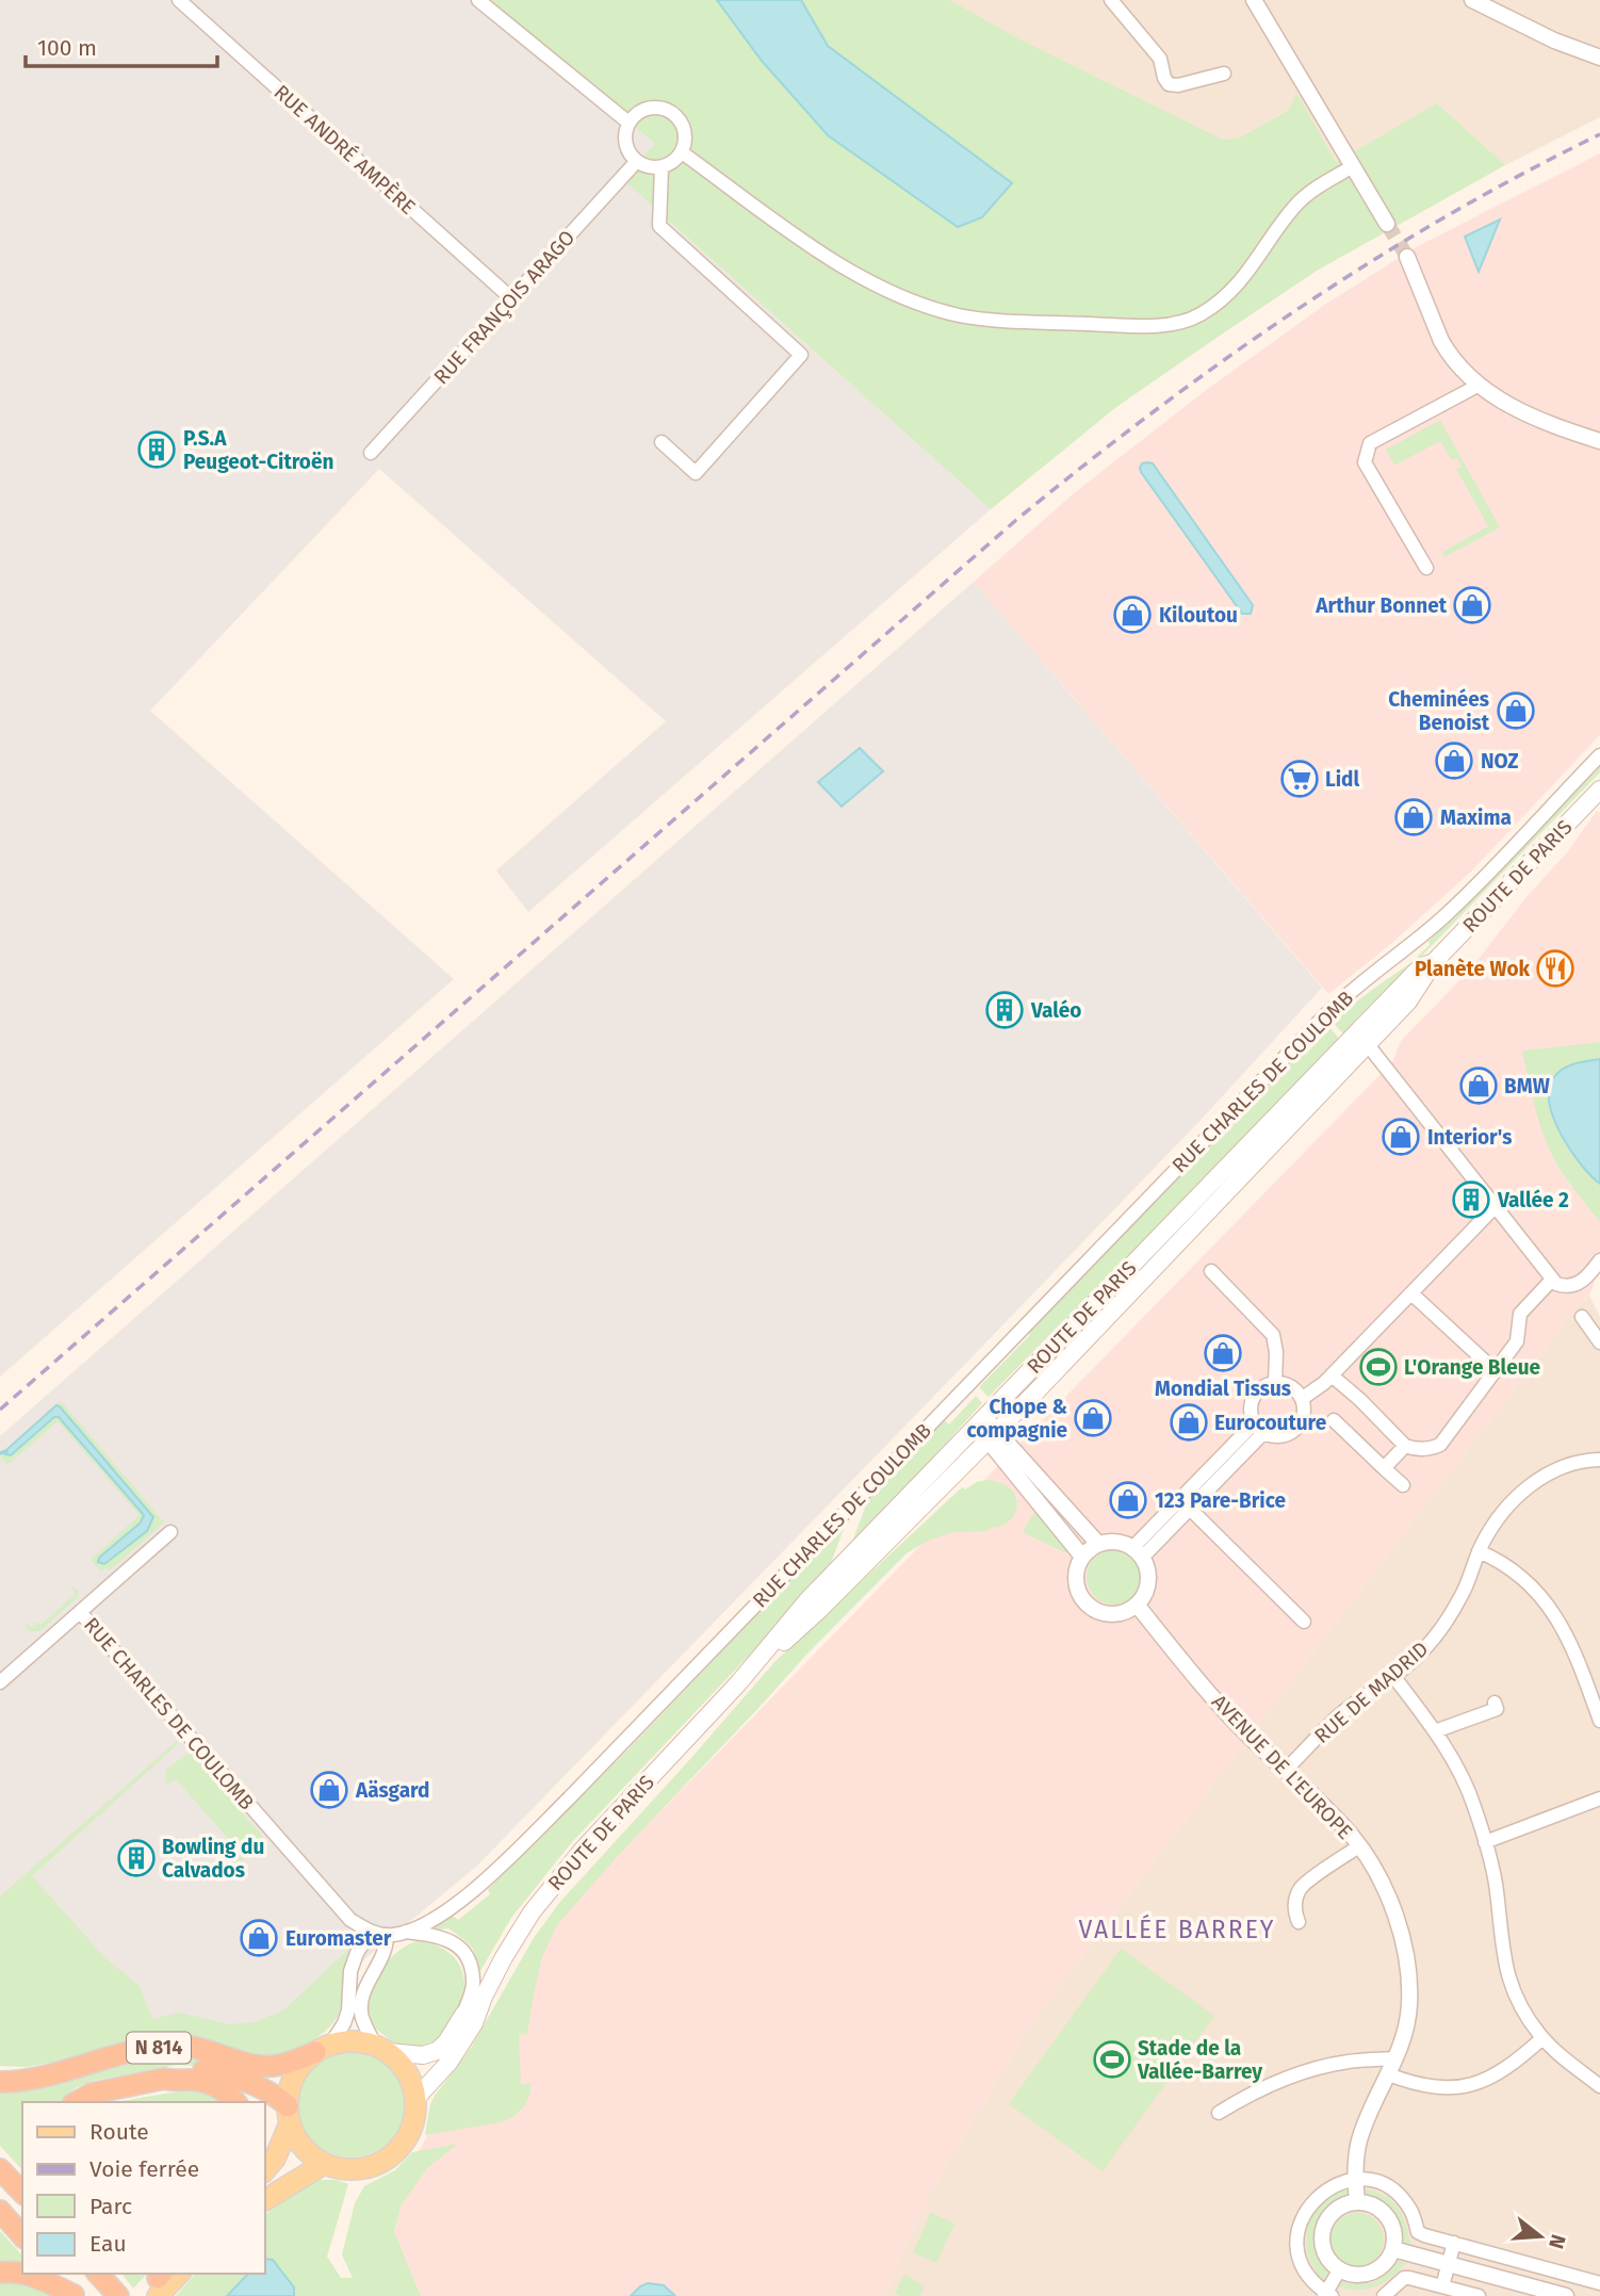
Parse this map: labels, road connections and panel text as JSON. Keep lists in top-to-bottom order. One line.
{"streets":{"highway":["N 814"],"main road":["ROUTE DE PARIS"],"street":["RUE ANDRÉ AMPÈRE","RUE FRANÇOIS ARAGO","RUE CHARLES DE COULOMB","RUE DE MADRID","AVENUE DE L'EUROPE"]},"crossings":[["RUE ANDRÉ AMPÈRE","RUE FRANÇOIS ARAGO"],["ROUTE DE PARIS","RUE CHARLES DE COULOMB"],["ROUTE DE PARIS","N 814"],["RUE DE MADRID","AVENUE DE L'EUROPE"]],"districts":["VALLÉE BARREY"],"places":{"building":["P.S.A Peugeot-Citroën","Valéo","Vallée 2","Bowling du Calvados"],"shop":["Arthur Bonnet","Kiloutou","Cheminées Benoist","NOZ","Maxima","BMW","Interior's","Mondial Tissus","Chope & compagnie","Eurocouture","123 Pare-Brice","Aäsgard","Euromaster"],"supermarket":["Lidl"],"restaurant":["Planète Wok"],"sports":["L'Orange Bleue","Stade de la Vallée-Barrey"]},"legend":["Route","Voie ferrée","Parc","Eau"],"scale_bar":"100 m","north":"right"}
